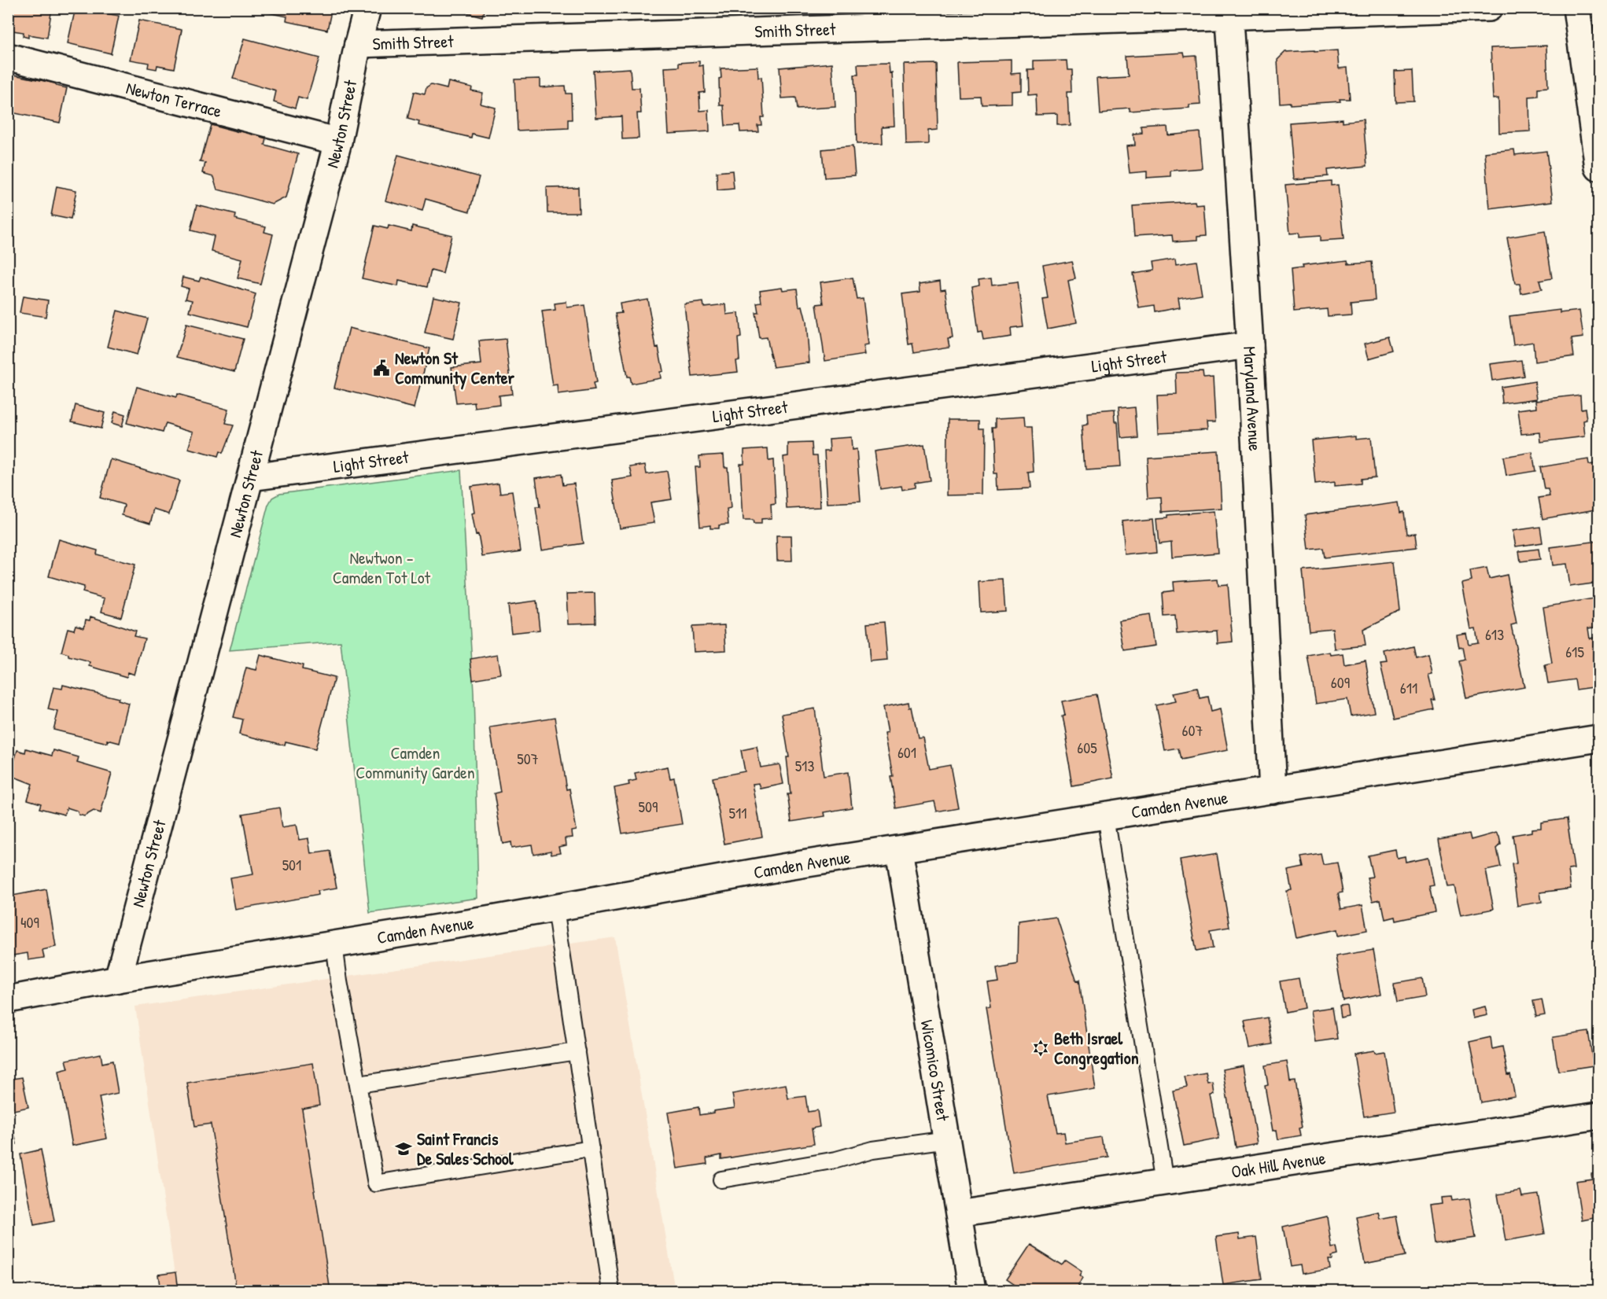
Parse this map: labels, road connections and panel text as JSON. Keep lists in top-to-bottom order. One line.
{"streets":{"street":["Smith Street","Newton Terrace","Newton Street","Light Street","Maryland Avenue","Camden Avenue","Wicomico Street","Oak Hill Avenue"]},"crossings":[["Smith Street","Newton Street"],["Smith Street","Maryland Avenue"],["Newton Terrace","Newton Street"],["Newton Street","Light Street"],["Newton Street","Camden Avenue"],["Light Street","Maryland Avenue"],["Maryland Avenue","Camden Avenue"],["Camden Avenue","Wicomico Street"],["Wicomico Street","Oak Hill Avenue"]],"parks":["Newtwon - Camden Tot Lot","Camden Community Garden"],"places":{"public building":["Newton St Community Center"],"synagogue":["Beth Israel Congregation"],"school or university":["Saint Francis De Sales School"]},"house_numbers":["613","615","609","611","607","605","601","507","513","509","511","501","409"]}
